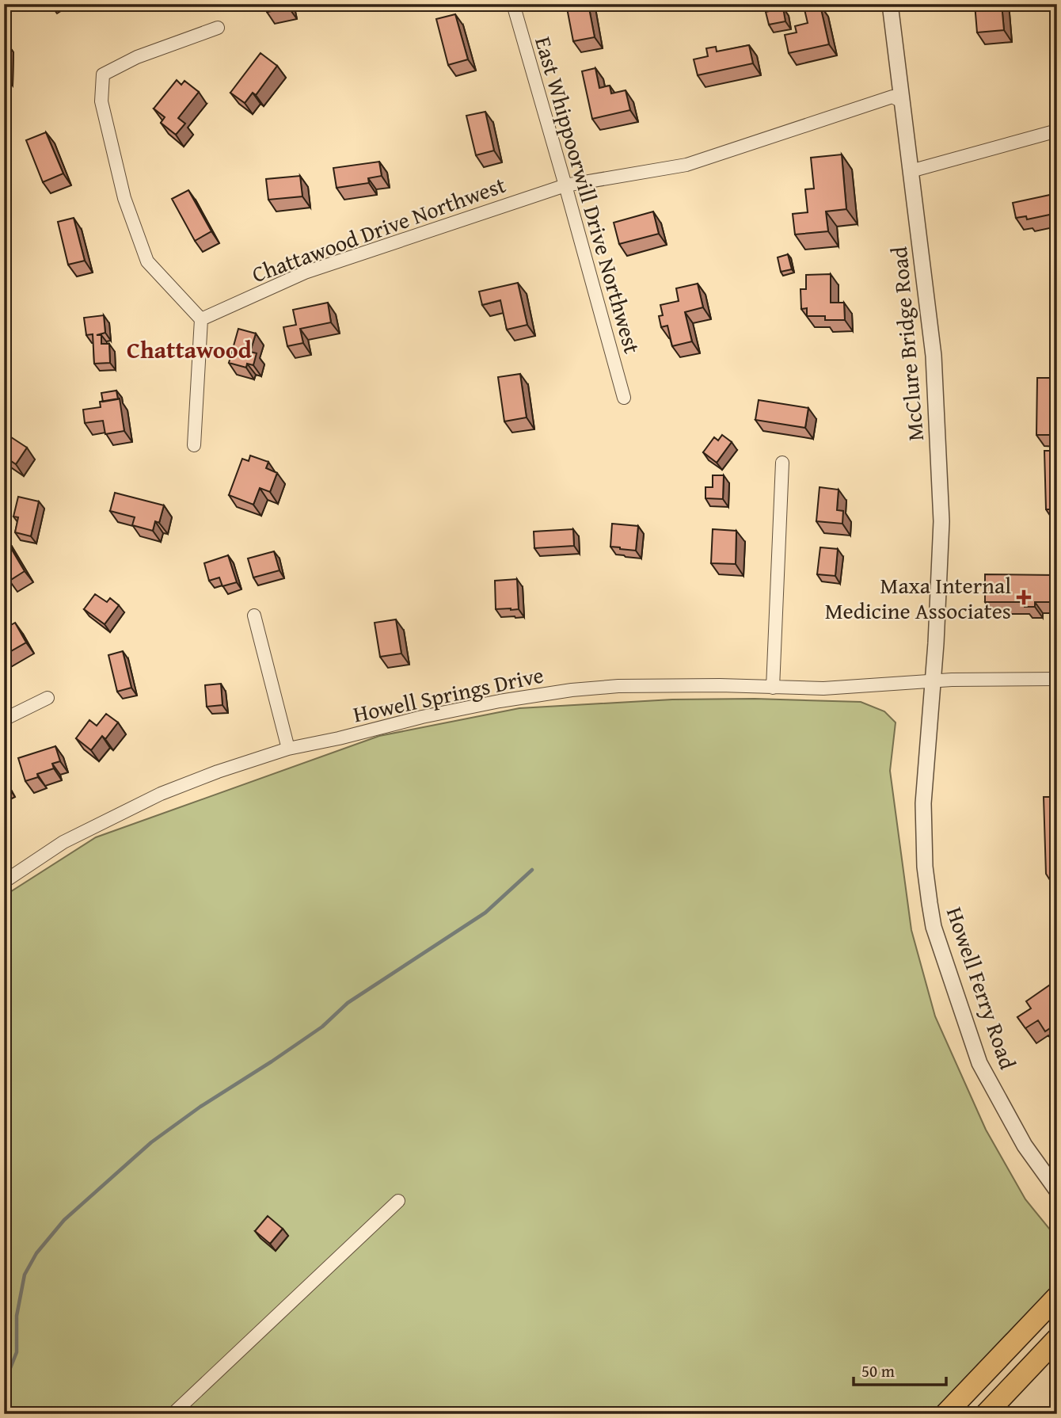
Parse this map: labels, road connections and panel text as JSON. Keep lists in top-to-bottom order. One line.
{"streets":{"street":["East Whippoorwill Drive Northwest","Chattawood Drive Northwest","McClure Bridge Road","Howell Springs Drive","Howell Ferry Road"]},"crossings":[["East Whippoorwill Drive Northwest","Chattawood Drive Northwest"],["Chattawood Drive Northwest","McClure Bridge Road"],["McClure Bridge Road","Howell Springs Drive"],["McClure Bridge Road","Howell Ferry Road"],["Howell Springs Drive","Howell Ferry Road"]],"districts":["Chattawood"],"places":{"health":["Maxa Internal Medicine Associates"]},"scale_bar":"50 m"}
